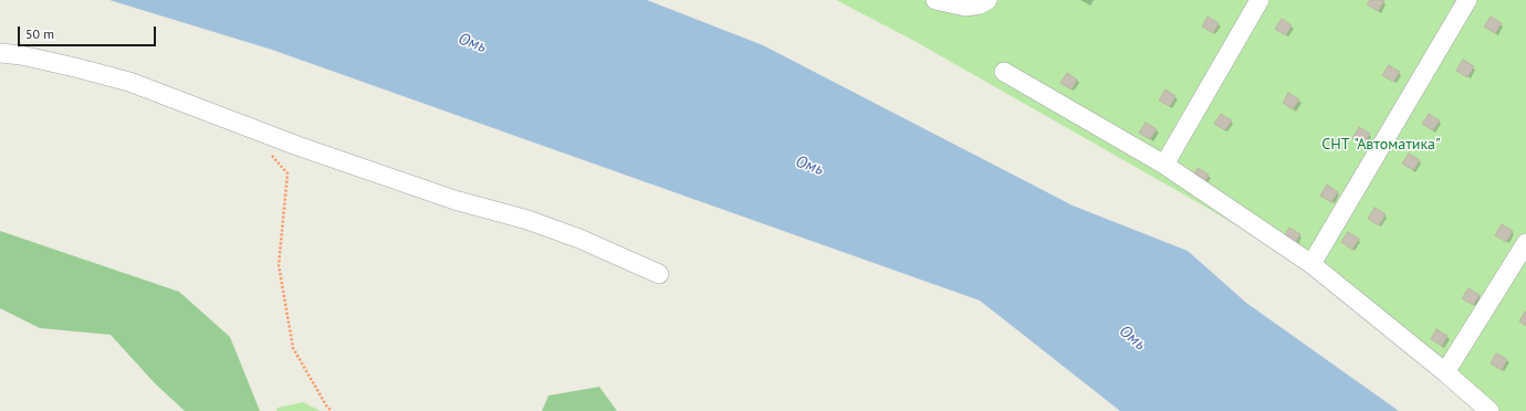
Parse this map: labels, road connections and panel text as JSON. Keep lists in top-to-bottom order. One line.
{"water":["Омь"],"parks":["СНТ \"Автоматика\""],"scale_bar":"50 m"}
